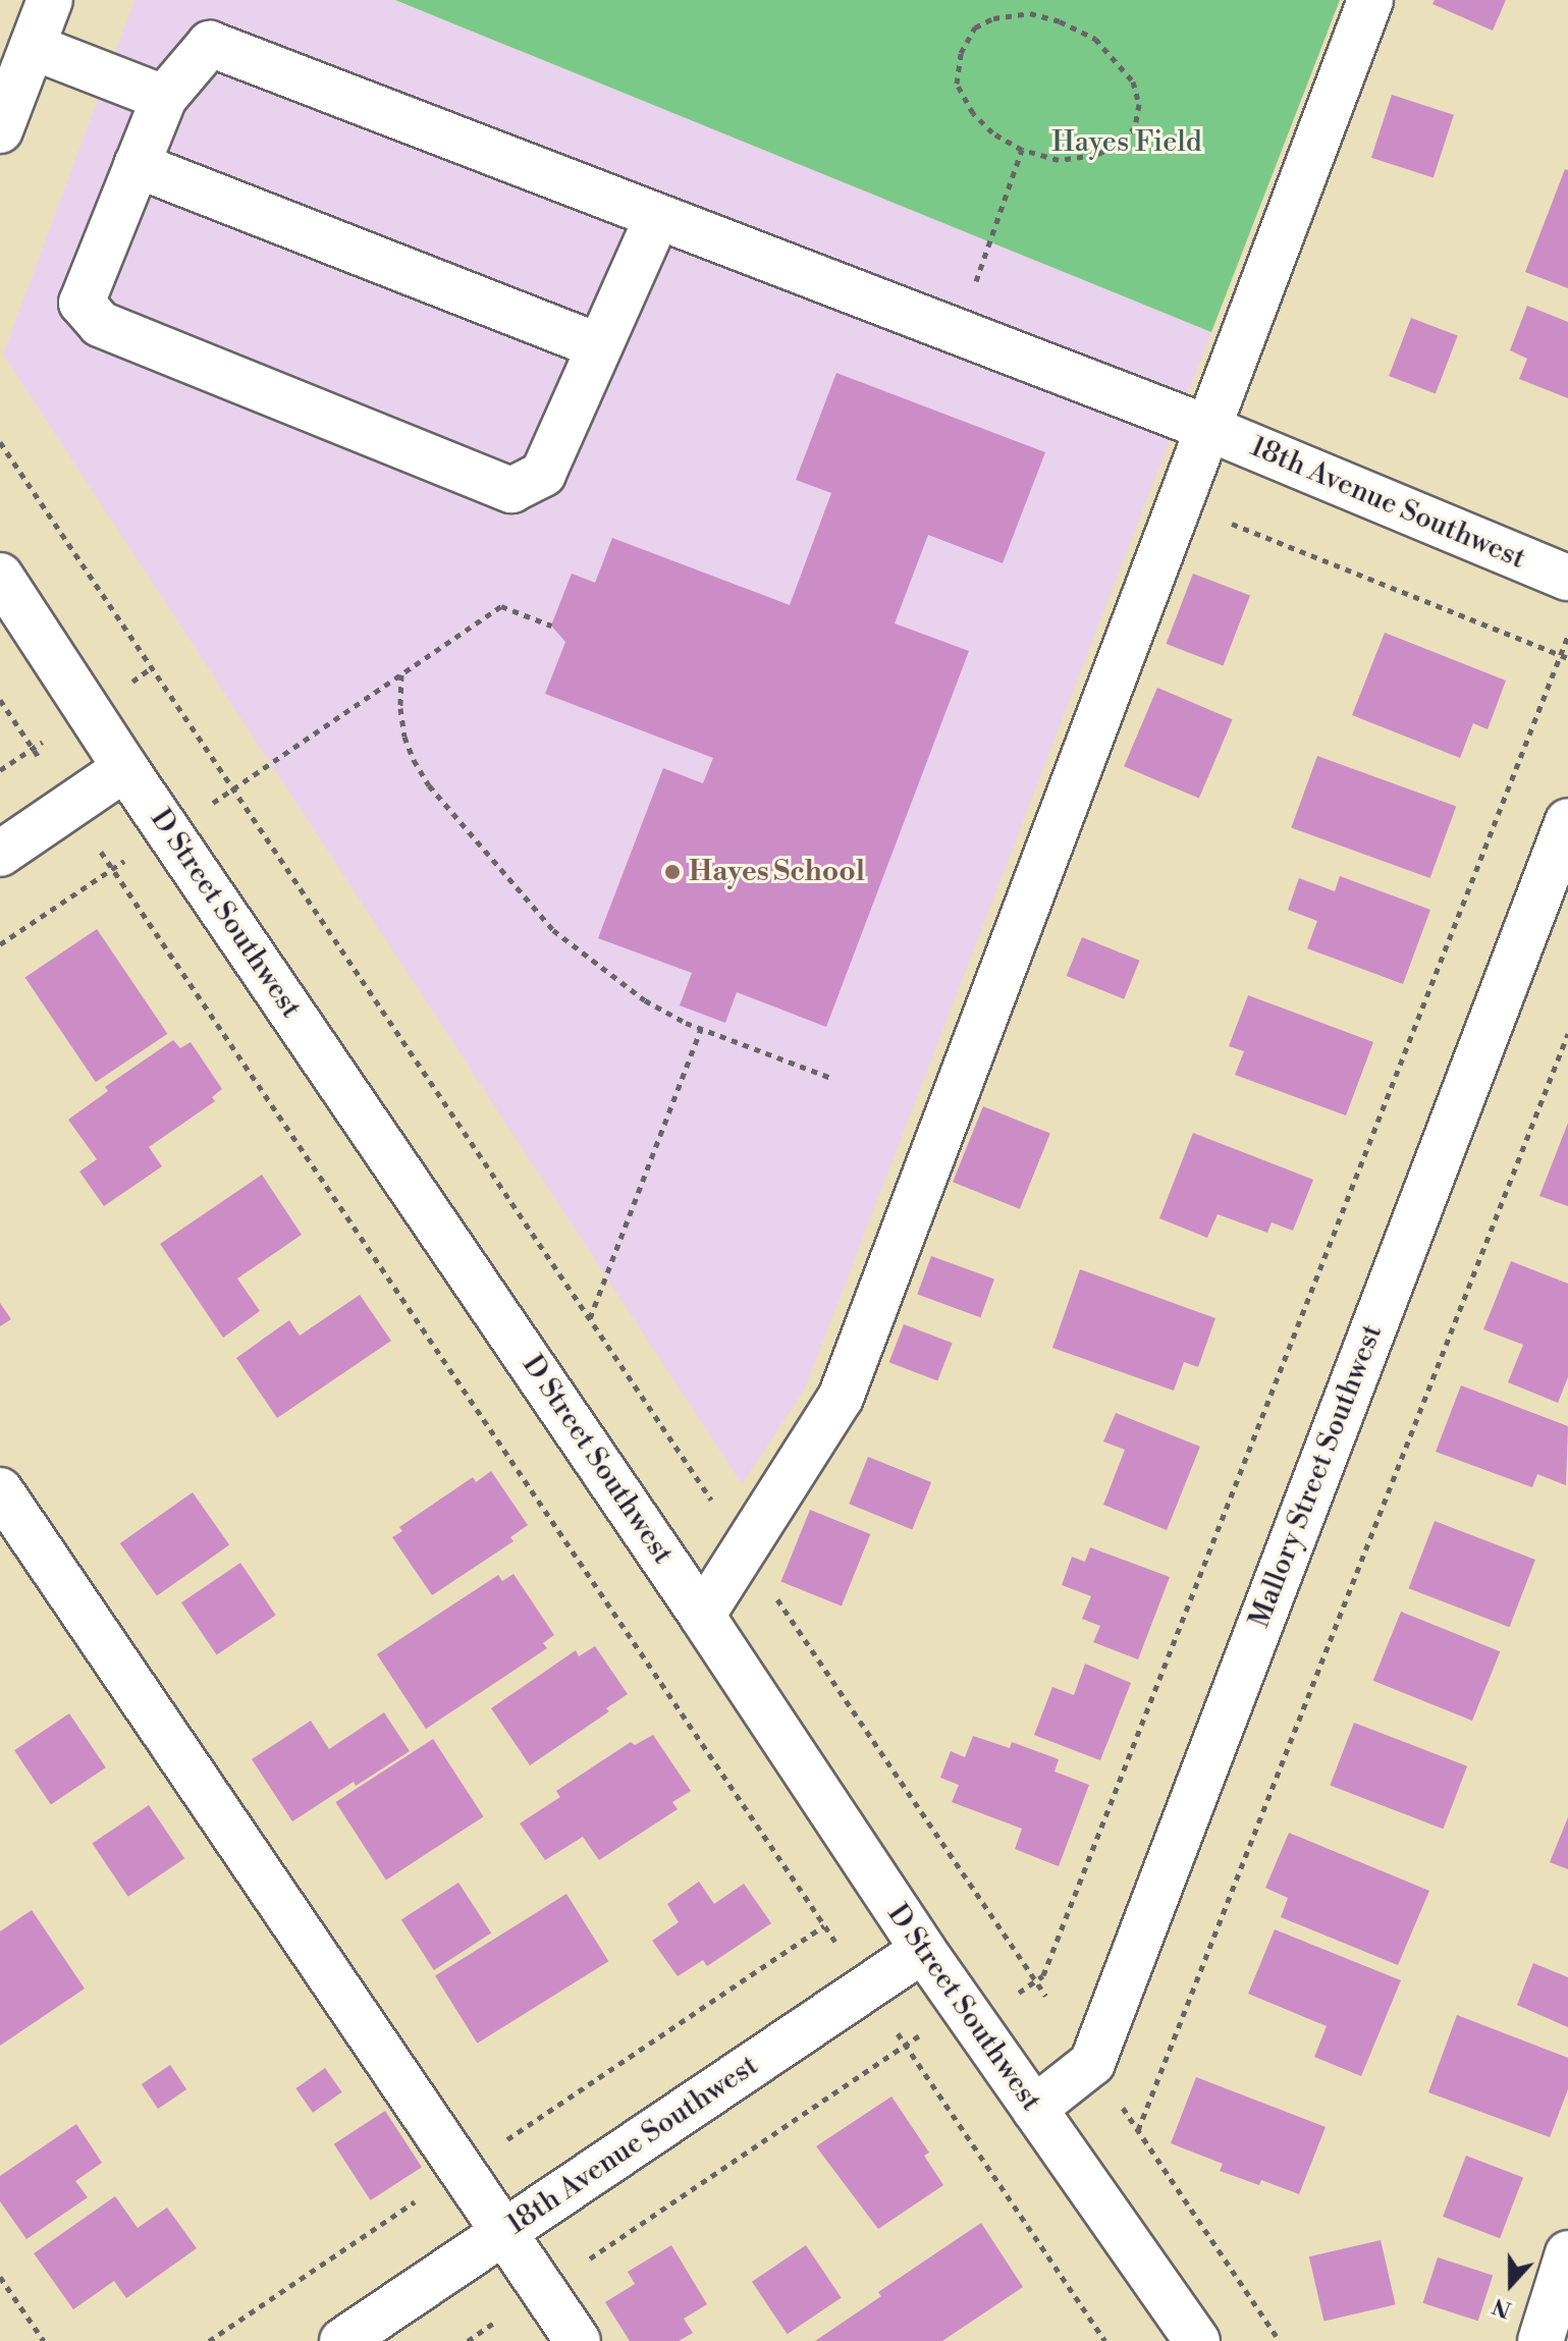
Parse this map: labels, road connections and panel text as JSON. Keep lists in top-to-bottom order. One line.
{"streets":{"street":["18th Avenue Southwest","D Street Southwest","Mallory Street Southwest"]},"crossings":[["18th Avenue Southwest","D Street Southwest"],["D Street Southwest","Mallory Street Southwest"]],"parks":["Hayes Field"],"places":["Hayes School"],"north":"bottom"}
